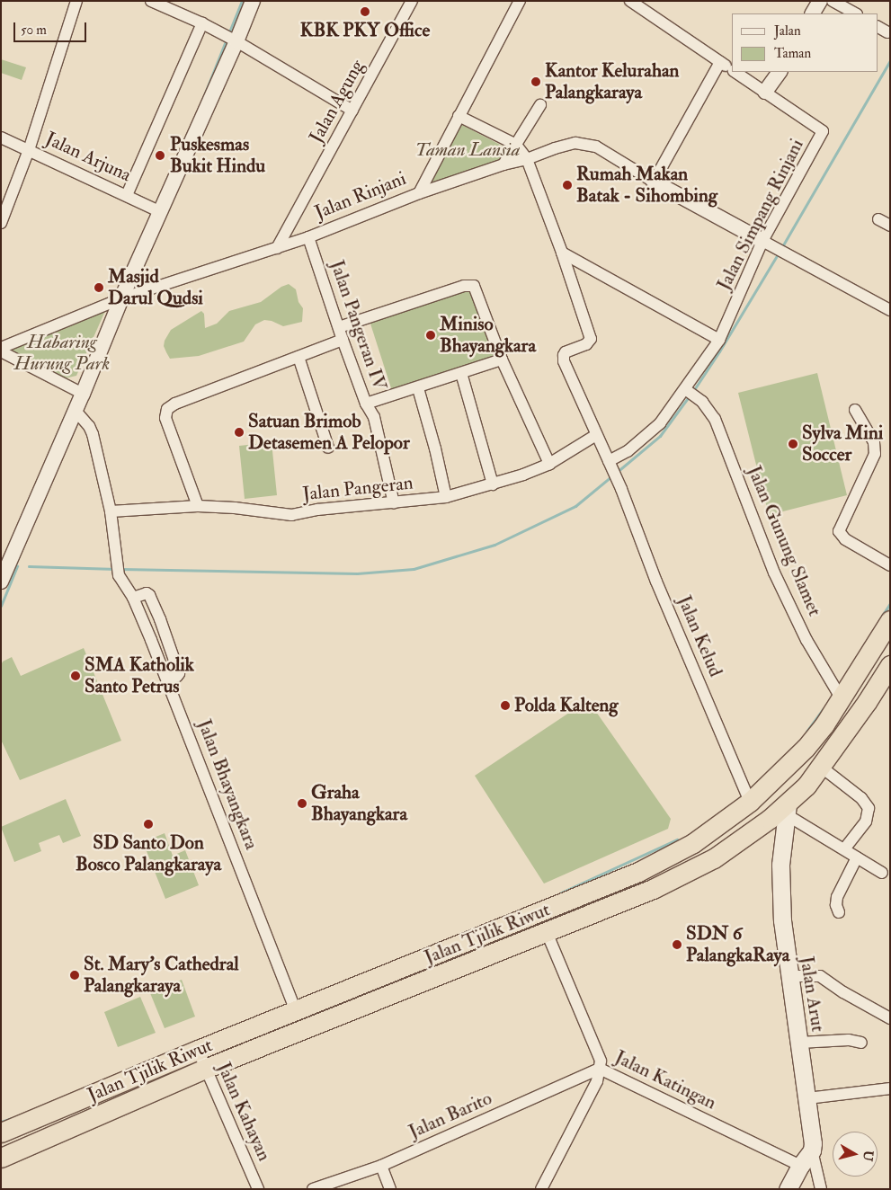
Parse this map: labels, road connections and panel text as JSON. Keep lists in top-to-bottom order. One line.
{"streets":{"highway":["Jalan Tjilik Riwut"],"main road":["Jalan Arut"],"street":["Jalan Agung","Jalan Arjuna","Jalan Rinjani","Jalan Simpang Rinjani","Jalan Pangeran IV","Jalan Pangeran","Jalan Gunung Slamet","Jalan Kelud","Jalan Bhayangkara","Jalan Katingan","Jalan Kahayan","Jalan Barito"]},"crossings":[["Jalan Agung","Jalan Rinjani"],["Jalan Rinjani","Jalan Simpang Rinjani"],["Jalan Rinjani","Jalan Pangeran IV"],["Jalan Simpang Rinjani","Jalan Gunung Slamet"],["Jalan Simpang Rinjani","Jalan Kelud"],["Jalan Pangeran IV","Jalan Pangeran"],["Jalan Pangeran","Jalan Bhayangkara"],["Jalan Gunung Slamet","Jalan Tjilik Riwut"],["Jalan Kelud","Jalan Tjilik Riwut"],["Jalan Bhayangkara","Jalan Tjilik Riwut"],["Jalan Tjilik Riwut","Jalan Arut"],["Jalan Tjilik Riwut","Jalan Katingan"],["Jalan Tjilik Riwut","Jalan Kahayan"],["Jalan Katingan","Jalan Barito"]],"parks":["Taman Lansia","Habaring Hurung Park"],"places":["KBK PKY Office","Kantor Kelurahan Palangkaraya","Puskesmas Bukit Hindu","Rumah Makan Batak - Sihombing","Masjid Darul Qudsi","Miniso Bhayangkara","Satuan Brimob Detasemen A Pelopor","Sylva Mini Soccer","SMA Katholik Santo Petrus","Polda Kalteng","Graha Bhayangkara","SD Santo Don Bosco Palangkaraya","SDN 6 PalangkaRaya","St. Mary's Cathedral Palangkaraya"],"legend":["Jalan","Taman"],"scale_bar":"50 m","north":"right"}
